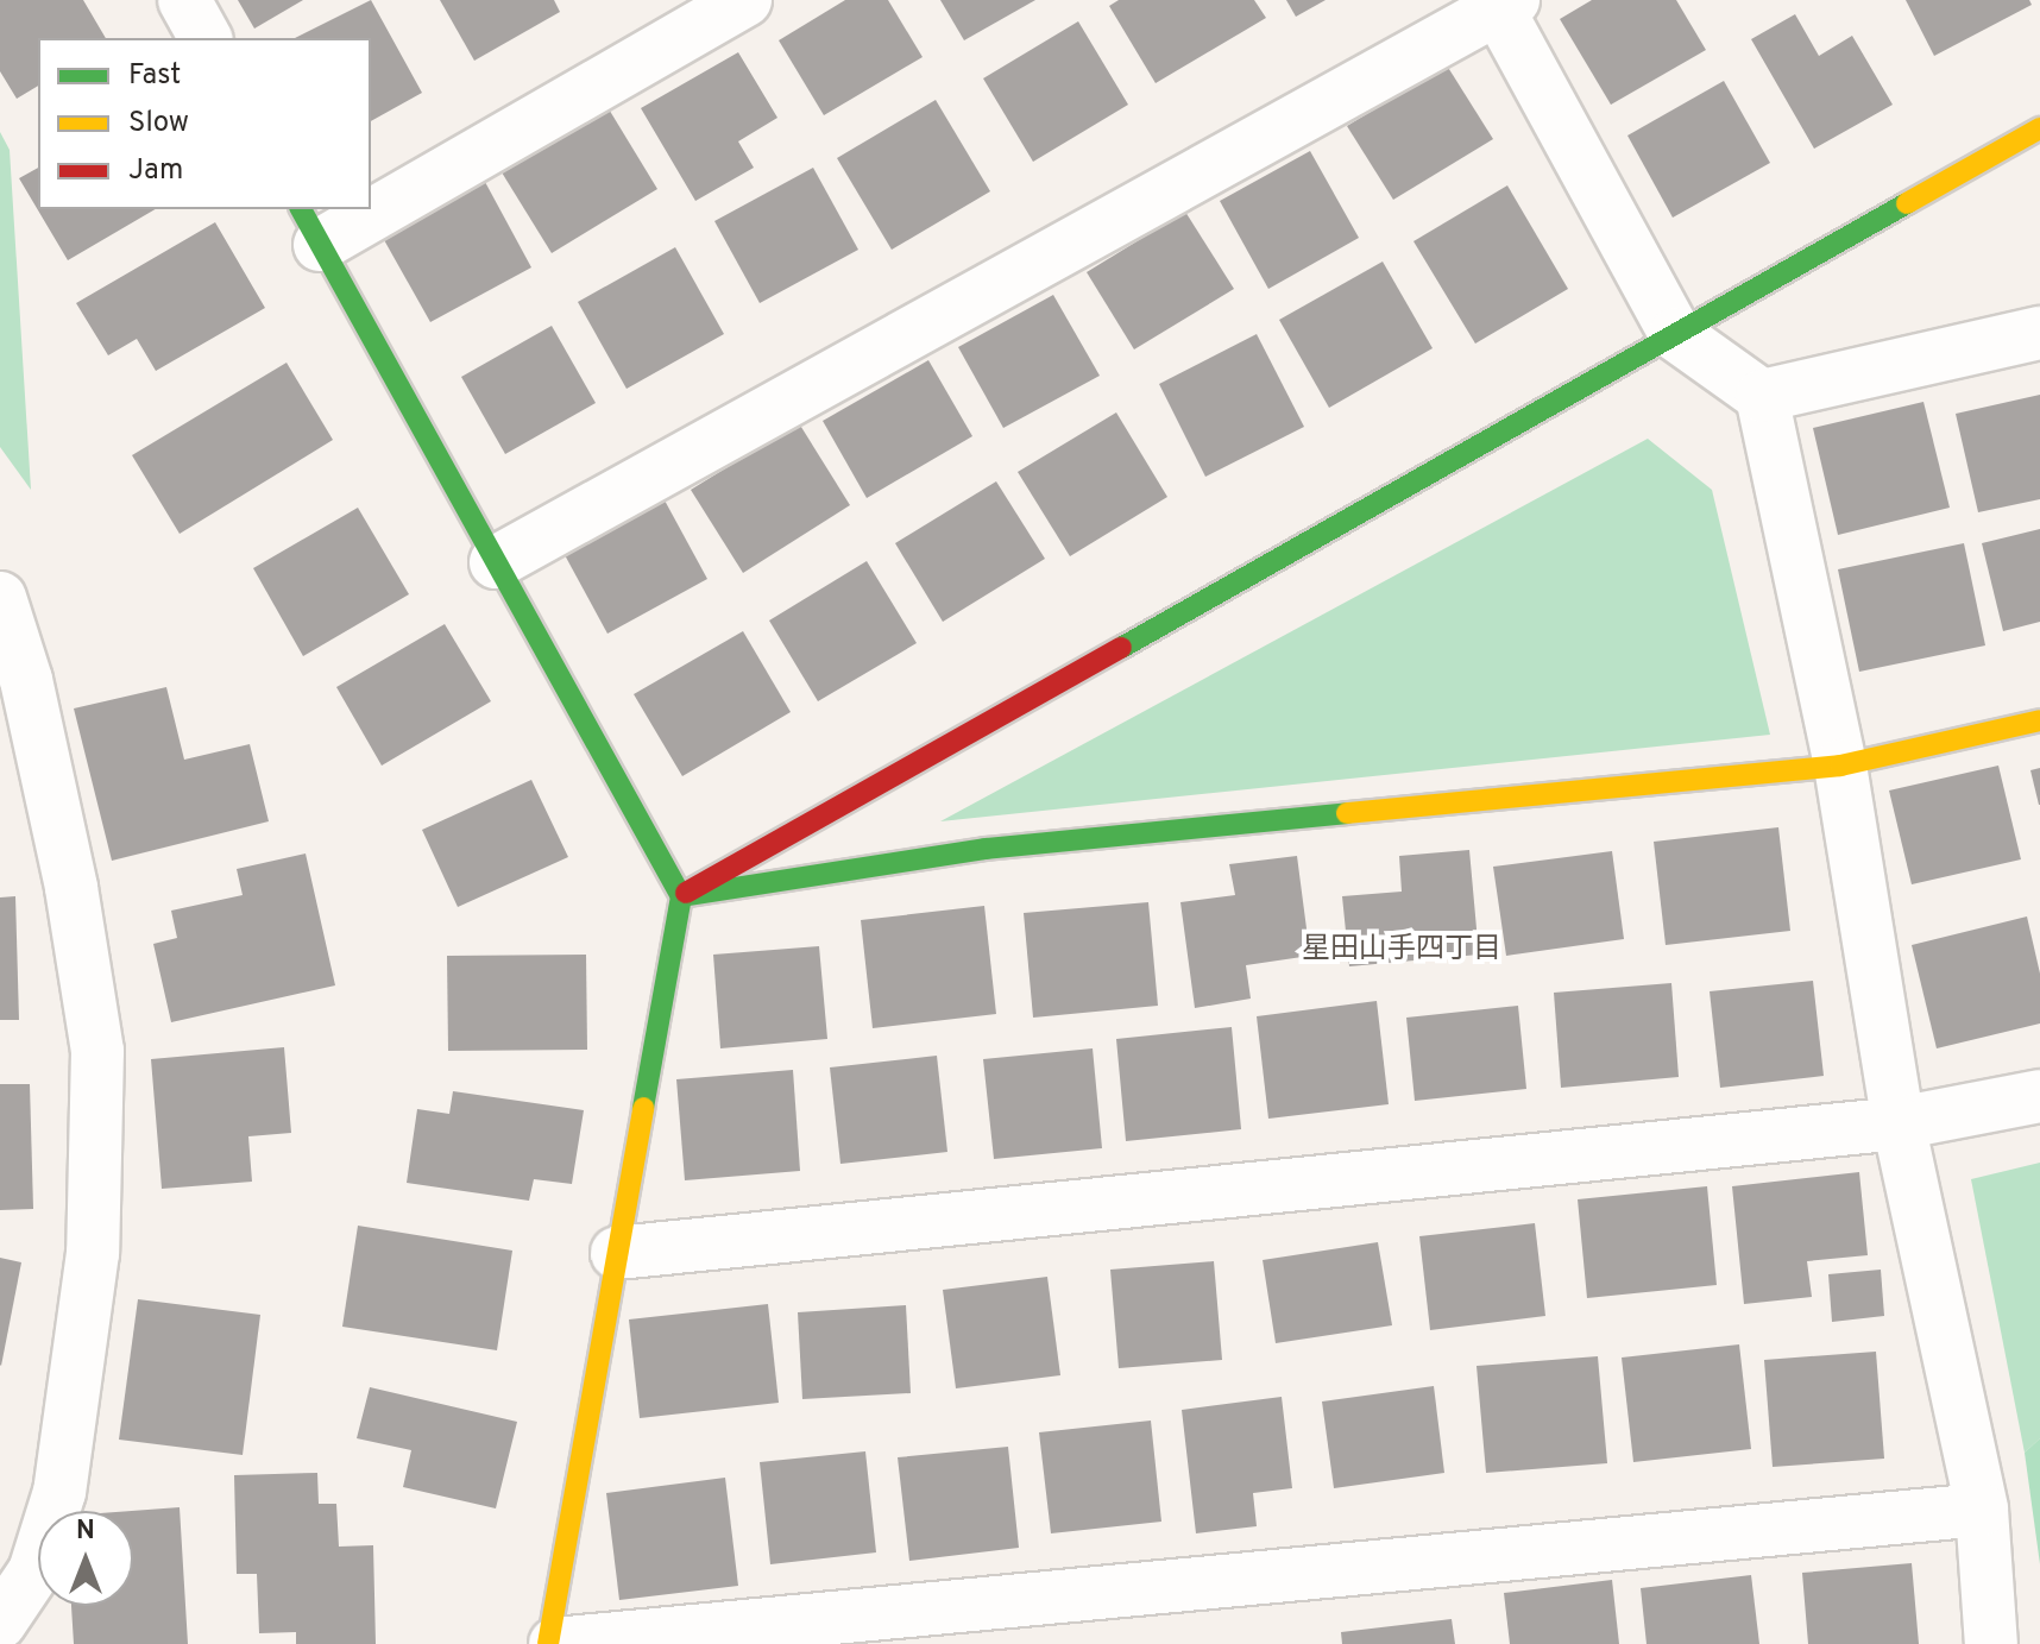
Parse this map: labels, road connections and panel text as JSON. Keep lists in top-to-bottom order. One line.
{"districts":["星田山手四丁目"],"legend":["Fast","Slow","Jam"],"north":"top"}
